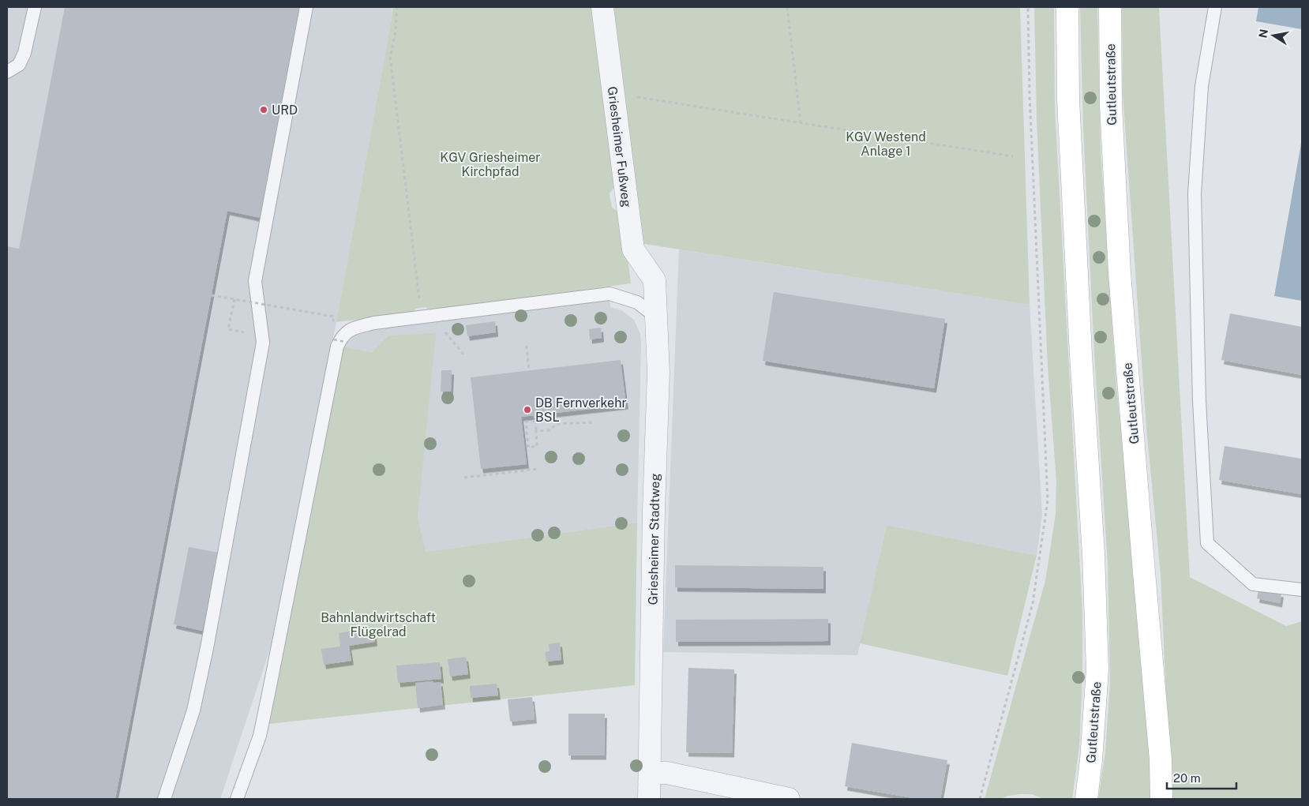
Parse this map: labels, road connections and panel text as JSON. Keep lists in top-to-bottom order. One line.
{"streets":{"main road":["Gutleutstraße"],"street":["Griesheimer Fußweg","Griesheimer Stadtweg"]},"crossings":[["Griesheimer Fußweg","Griesheimer Stadtweg"]],"parks":["KGV Westend Anlage 1","KGV Griesheimer Kirchpfad","Bahnlandwirtschaft Flügelrad"],"places":["URD","DB Fernverkehr BSL"],"scale_bar":"20 m","north":"left"}
